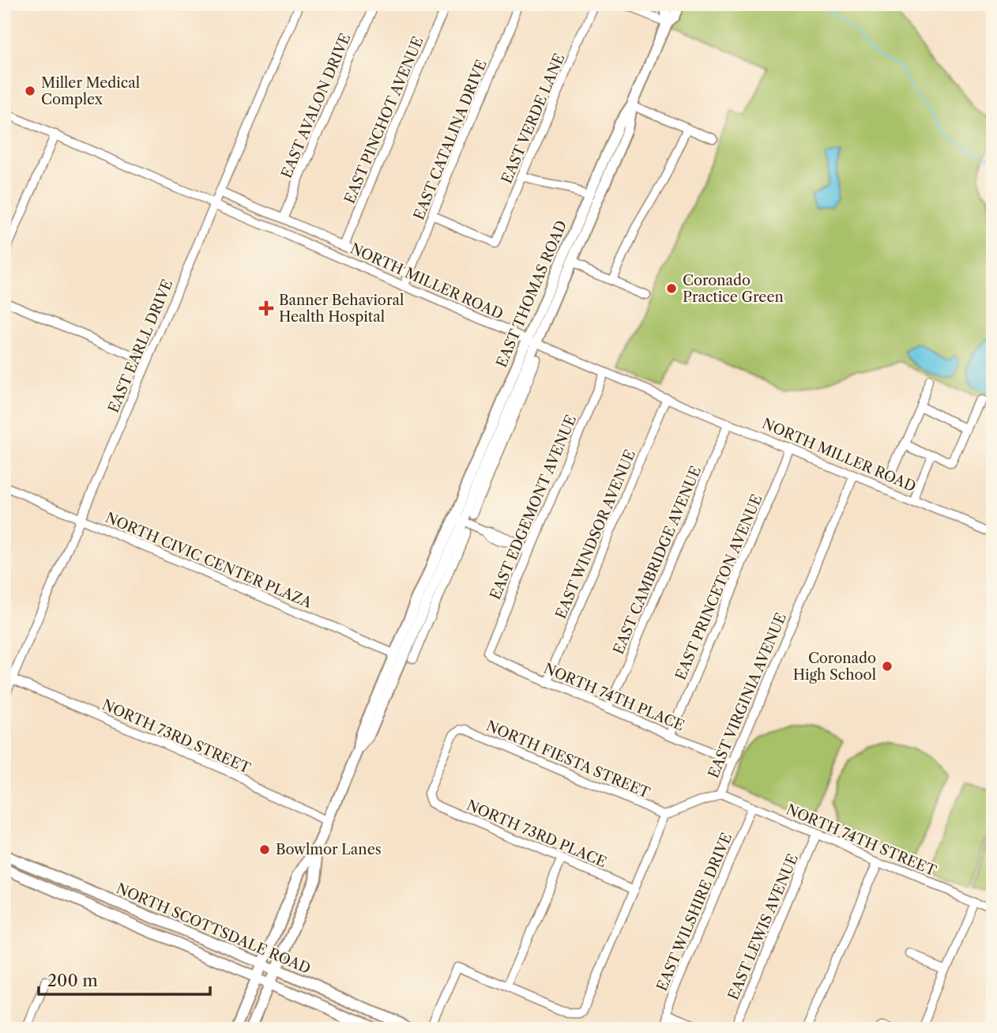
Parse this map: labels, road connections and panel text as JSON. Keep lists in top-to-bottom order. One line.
{"streets":{"main road":["EAST THOMAS ROAD","NORTH SCOTTSDALE ROAD"],"street":["EAST AVALON DRIVE","EAST VERDE LANE","EAST PINCHOT AVENUE","EAST CATALINA DRIVE","NORTH MILLER ROAD","EAST EARLL DRIVE","EAST EDGEMONT AVENUE","EAST WINDSOR AVENUE","NORTH CIVIC CENTER PLAZA","EAST CAMBRIDGE AVENUE","EAST PRINCETON AVENUE","EAST VIRGINIA AVENUE","NORTH 74TH PLACE","NORTH 73RD STREET","NORTH FIESTA STREET","NORTH 73RD PLACE","NORTH 74TH STREET","EAST WILSHIRE DRIVE","EAST LEWIS AVENUE"]},"crossings":[["EAST AVALON DRIVE","NORTH MILLER ROAD"],["EAST VERDE LANE","EAST CATALINA DRIVE"],["EAST PINCHOT AVENUE","NORTH MILLER ROAD"],["EAST CATALINA DRIVE","NORTH MILLER ROAD"],["NORTH MILLER ROAD","EAST THOMAS ROAD"],["NORTH MILLER ROAD","EAST EARLL DRIVE"],["NORTH MILLER ROAD","EAST EDGEMONT AVENUE"],["NORTH MILLER ROAD","EAST WINDSOR AVENUE"],["NORTH MILLER ROAD","EAST CAMBRIDGE AVENUE"],["NORTH MILLER ROAD","EAST PRINCETON AVENUE"],["NORTH MILLER ROAD","EAST VIRGINIA AVENUE"],["EAST THOMAS ROAD","NORTH CIVIC CENTER PLAZA"],["EAST THOMAS ROAD","NORTH 73RD STREET"],["EAST THOMAS ROAD","NORTH SCOTTSDALE ROAD"],["EAST EARLL DRIVE","NORTH CIVIC CENTER PLAZA"],["EAST EARLL DRIVE","NORTH 73RD STREET"],["EAST EDGEMONT AVENUE","NORTH 74TH PLACE"],["EAST WINDSOR AVENUE","NORTH 74TH PLACE"],["EAST CAMBRIDGE AVENUE","NORTH 74TH PLACE"],["EAST PRINCETON AVENUE","NORTH 74TH PLACE"],["EAST VIRGINIA AVENUE","NORTH 74TH PLACE"],["EAST VIRGINIA AVENUE","NORTH FIESTA STREET"],["EAST VIRGINIA AVENUE","NORTH 74TH STREET"],["NORTH FIESTA STREET","NORTH 73RD PLACE"],["NORTH 74TH STREET","EAST WILSHIRE DRIVE"],["NORTH 74TH STREET","EAST LEWIS AVENUE"]],"places":{"other":["Miller Medical Complex","Coronado Practice Green","Coronado High School","Bowlmor Lanes"],"health":["Banner Behavioral Health Hospital"]},"scale_bar":"200 m"}
